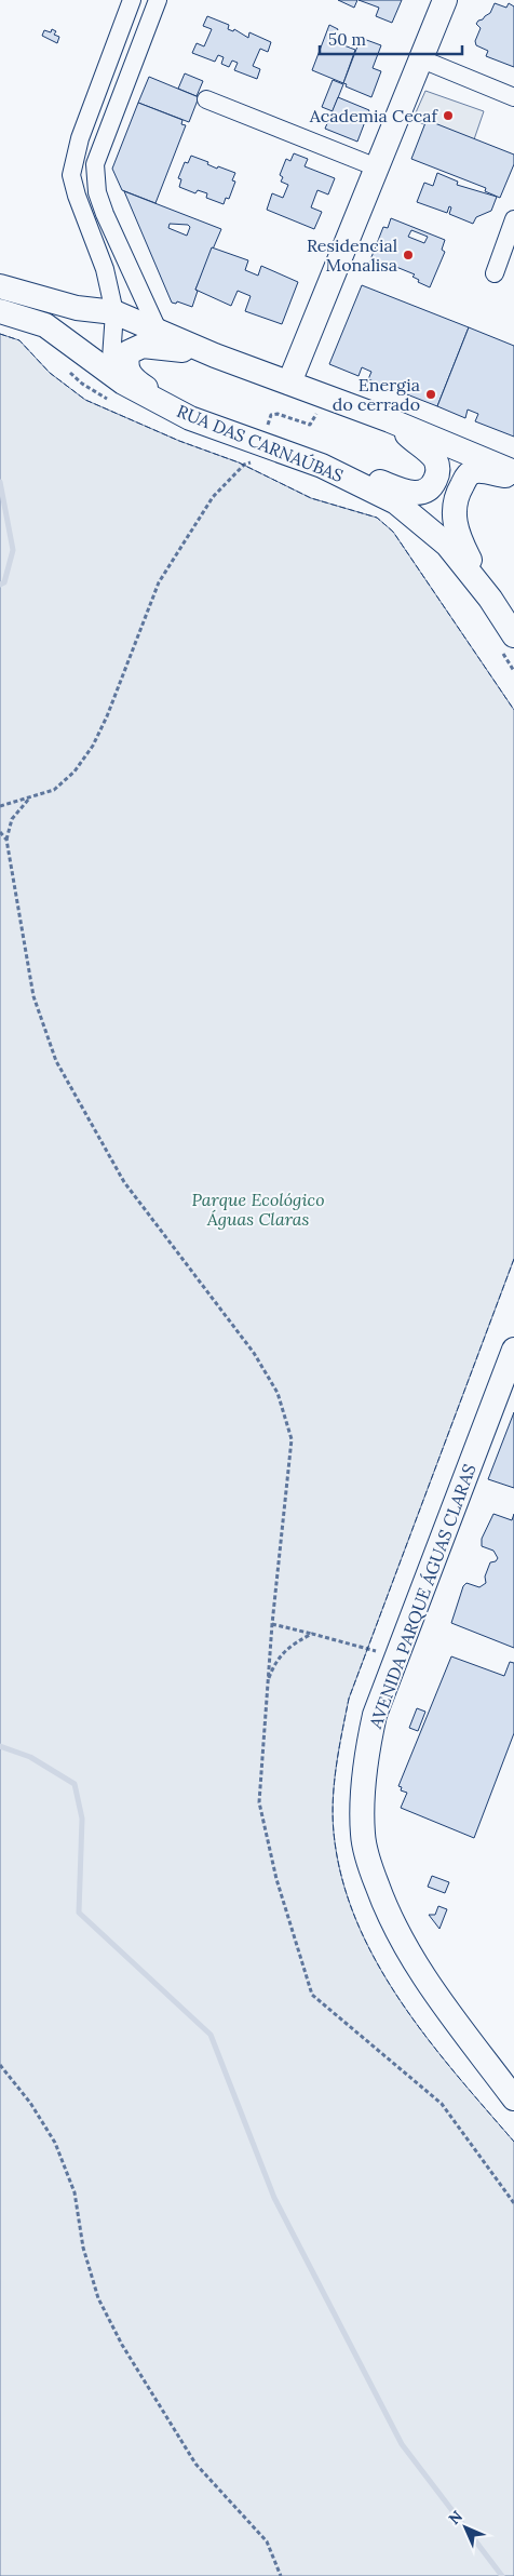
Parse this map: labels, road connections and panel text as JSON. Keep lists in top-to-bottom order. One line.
{"streets":{"street":["RUA DAS CARNAÚBAS","AVENIDA PARQUE ÁGUAS CLARAS"]},"parks":["Parque Ecológico Águas Claras"],"places":["Academia Cecaf","Residencial Monalisa","Energia do cerrado"],"scale_bar":"50 m","north":"top left"}
